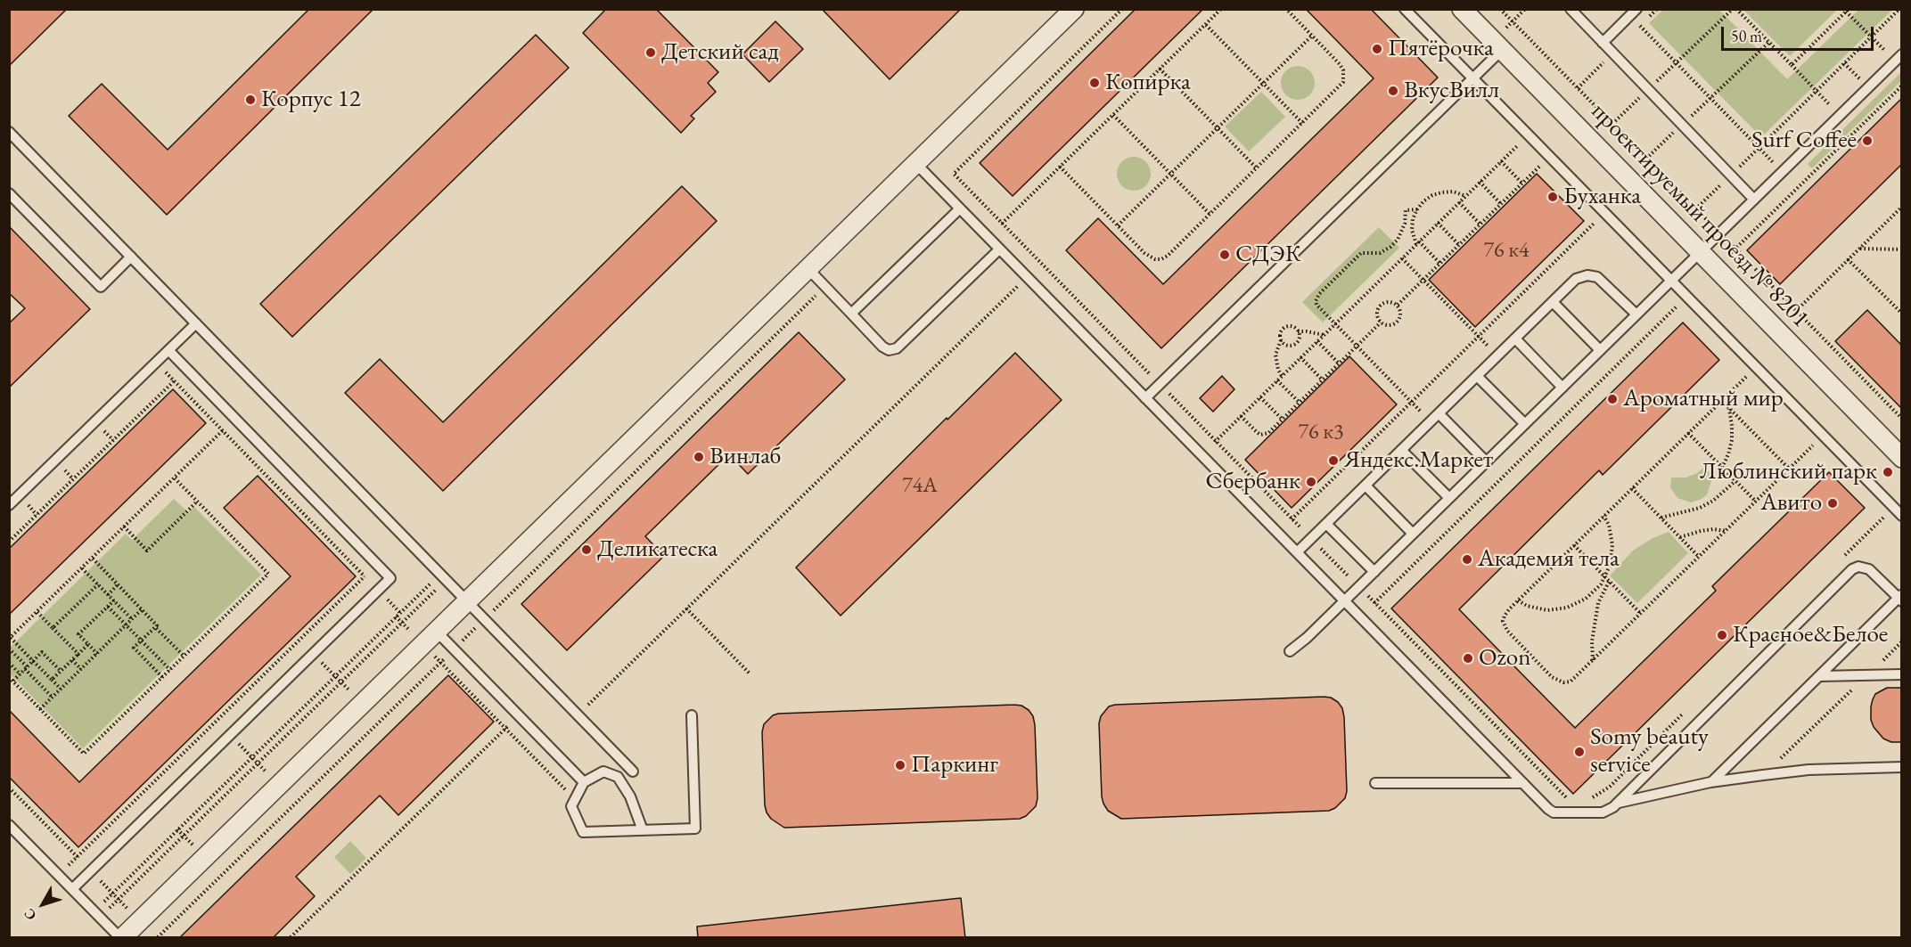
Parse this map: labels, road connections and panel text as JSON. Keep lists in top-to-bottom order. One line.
{"streets":{"street":["проектируемый проезд № 8201"]},"places":["Пятёрочка","Детский сад","Копирка","ВкусВилл","Корпус 12","Surf Coffee","Буханка","СДЭК","Ароматный мир","Винлаб","Яндекс.Маркет","Люблинский парк","Сбербанк","Авито","Деликатеска","Академия тела","Красное&Белое","Ozon","Somy beauty service","Паркинг"],"house_numbers":["76 к4","76 к3","74А"],"scale_bar":"50 m","north":"bottom left"}
